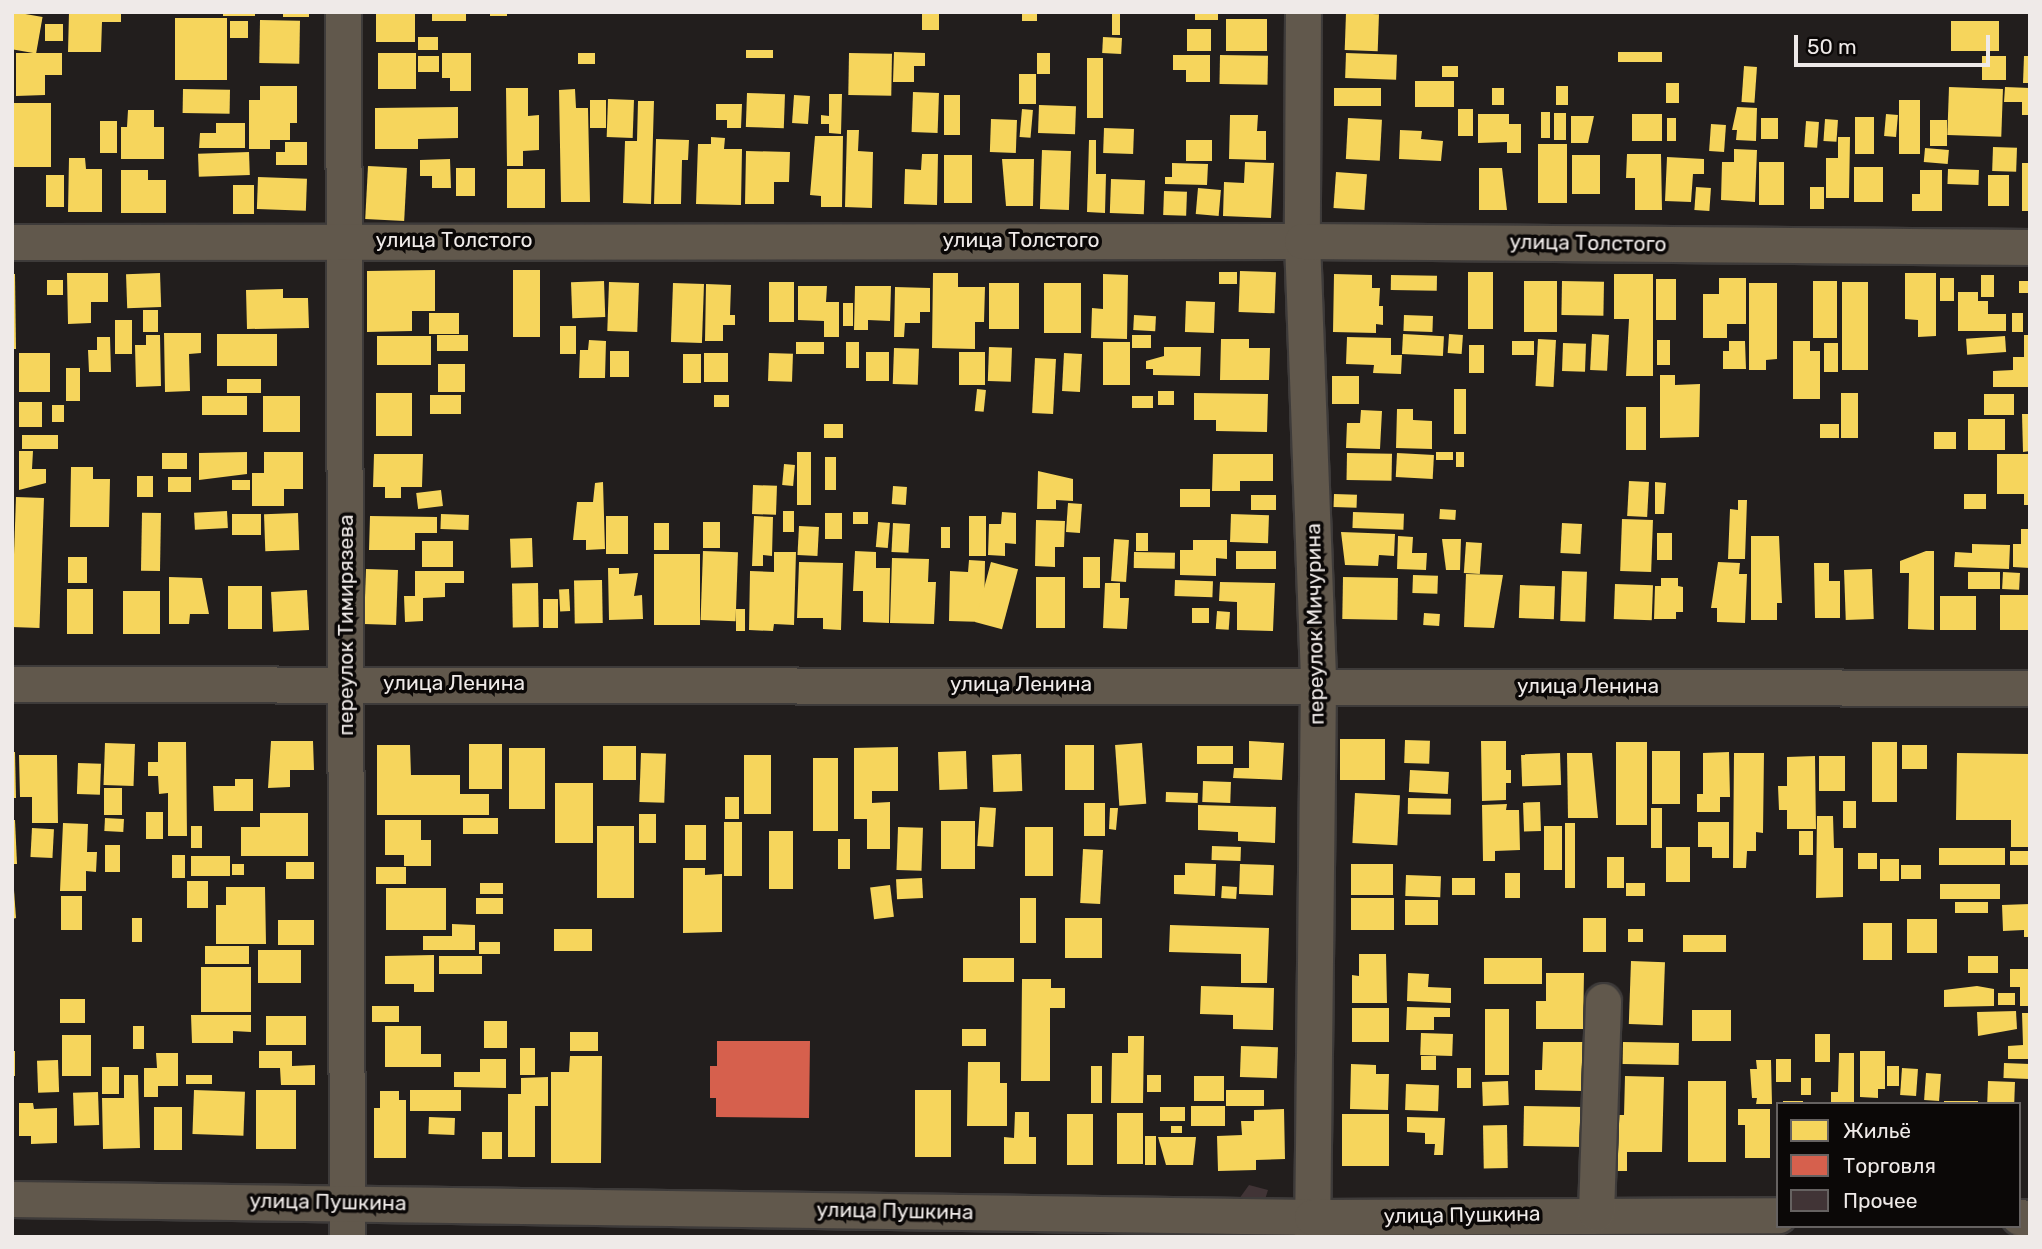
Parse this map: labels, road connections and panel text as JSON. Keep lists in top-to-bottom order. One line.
{"streets":{"street":["улица Толстого","переулок Мичурина","переулок Тимирязева","улица Ленина","улица Пушкина"]},"crossings":[["улица Толстого","переулок Мичурина"],["улица Толстого","переулок Тимирязева"],["переулок Мичурина","улица Ленина"],["переулок Мичурина","улица Пушкина"],["переулок Тимирязева","улица Ленина"],["переулок Тимирязева","улица Пушкина"]],"legend":["Жильё","Торговля","Прочее"],"scale_bar":"50 m"}
